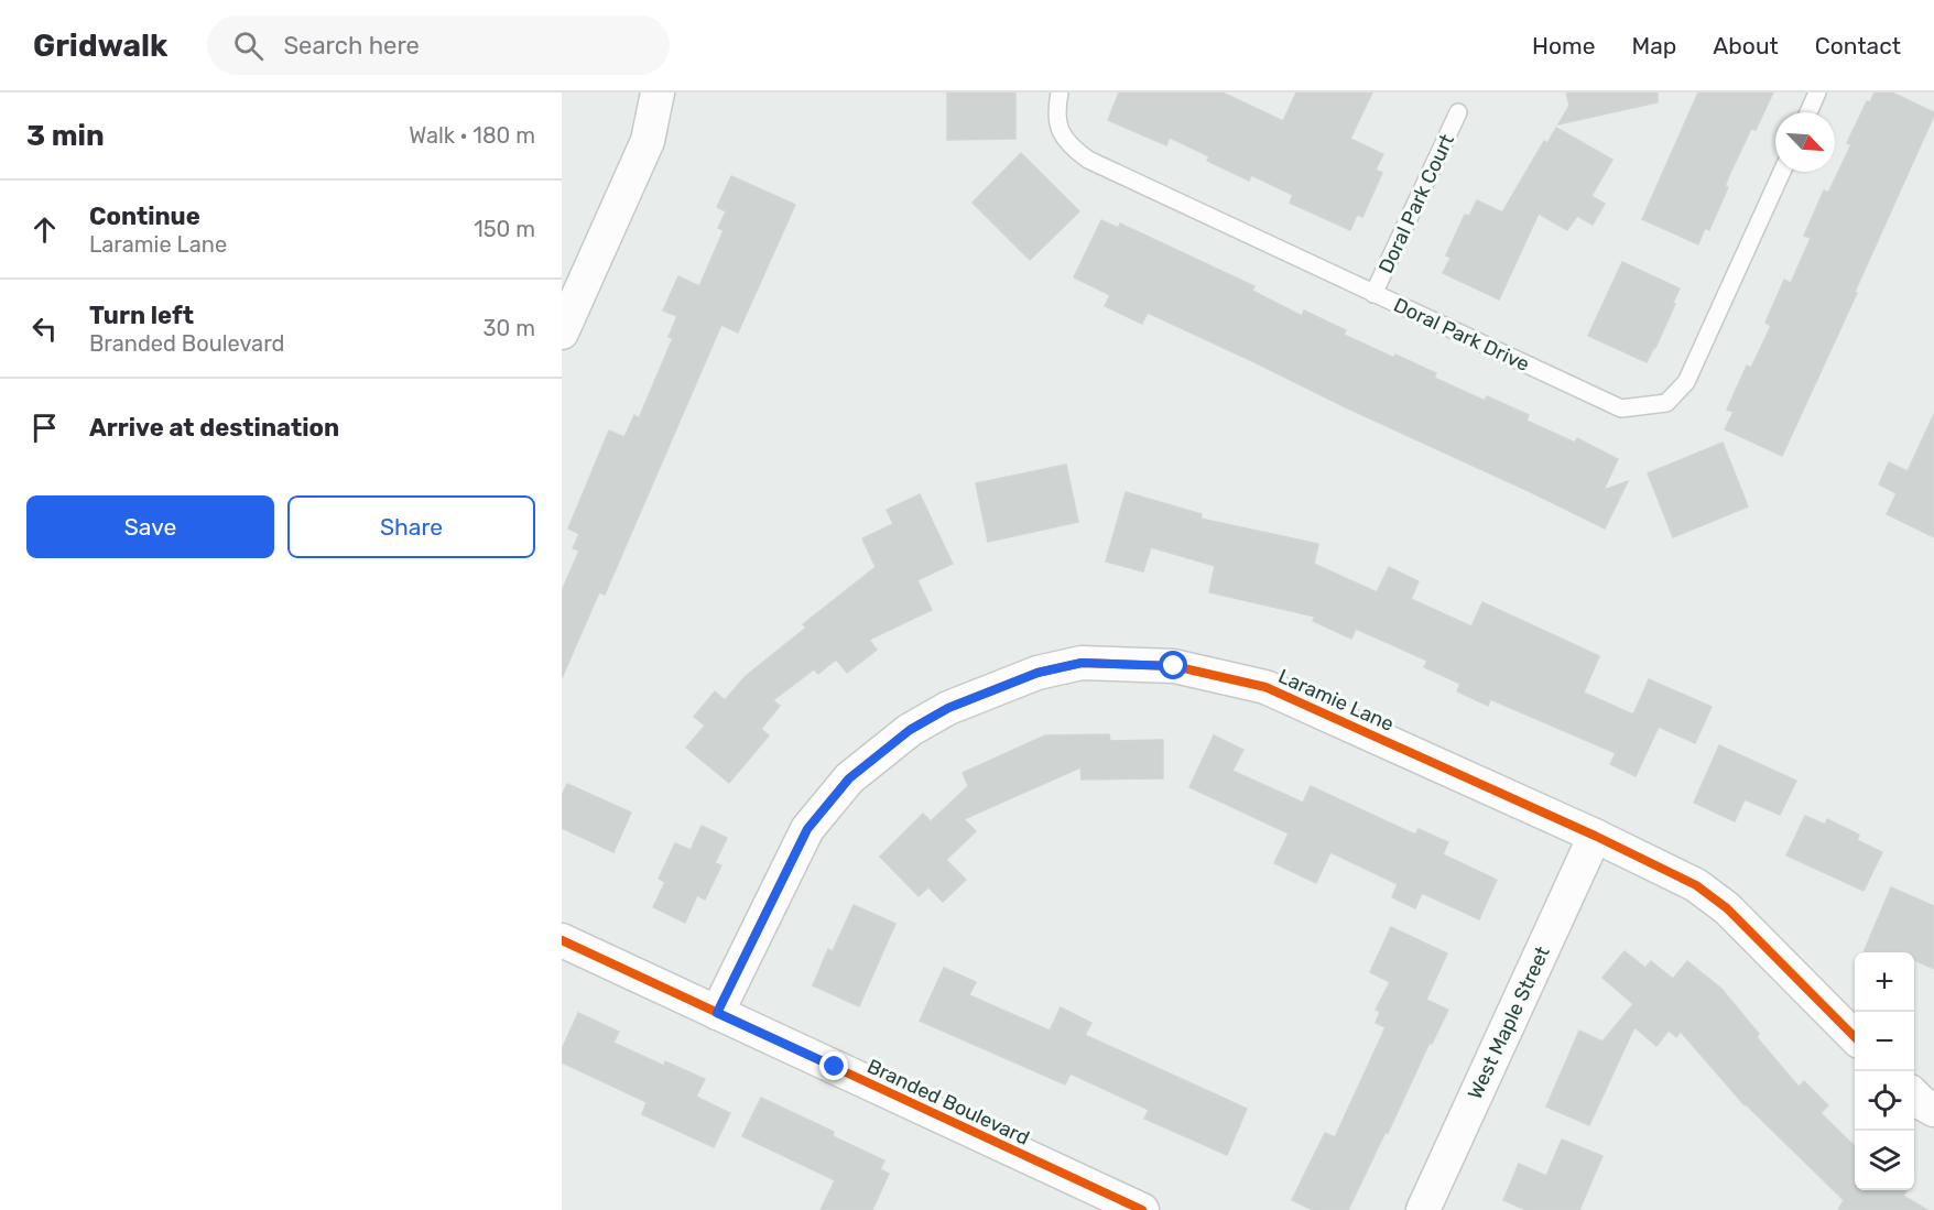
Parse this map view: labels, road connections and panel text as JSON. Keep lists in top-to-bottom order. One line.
{"streets":{"street":["Laramie Lane","West Maple Street","Branded Boulevard"],"lane":["Doral Park Court","Doral Park Drive"]},"crossings":[["Doral Park Court","Doral Park Drive"],["Laramie Lane","West Maple Street"],["Laramie Lane","Branded Boulevard"]],"north":"bottom right","page":{"header":"Gridwalk","search":"Search here","nav":["Home","Map","About","Contact"],"heading":["3 min","Walk · 180 m"],"list":[["Continue","Laramie Lane","150 m"],["Turn left","Branded Boulevard","30 m"],"Arrive at destination"],"buttons":["Save","Share"],"map_buttons":["+","−"]}}
